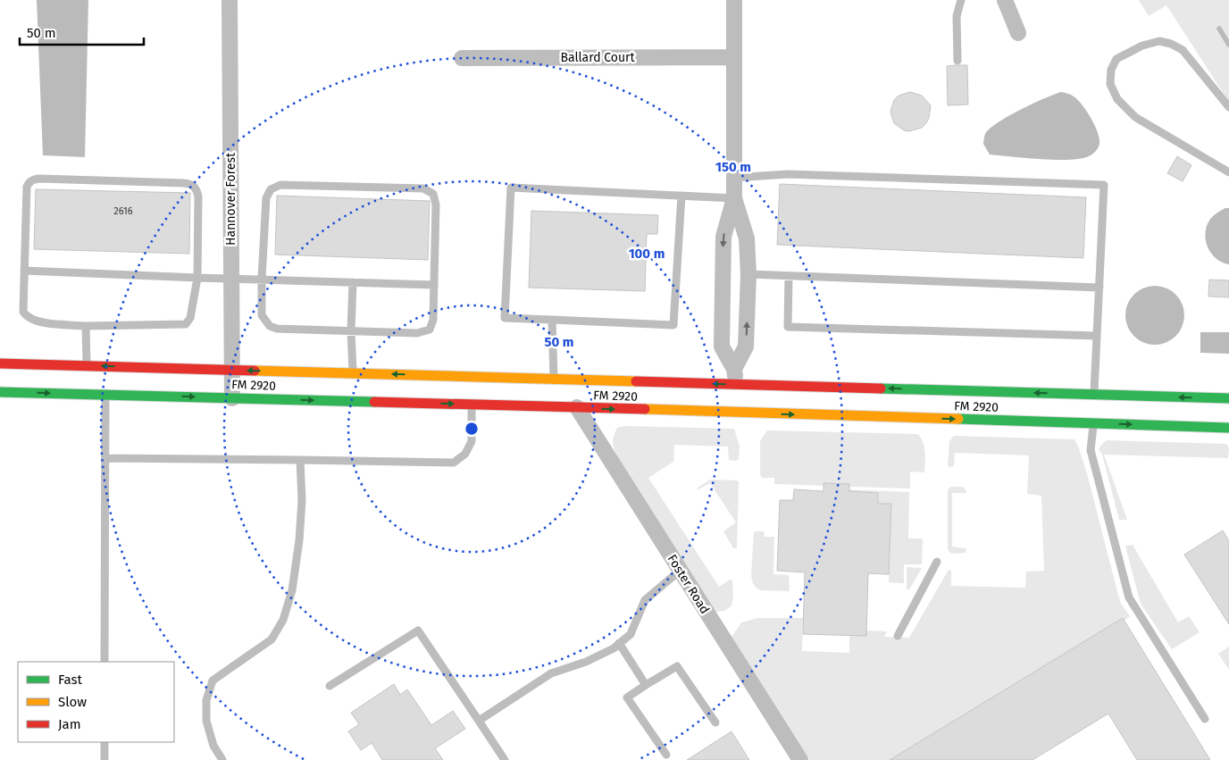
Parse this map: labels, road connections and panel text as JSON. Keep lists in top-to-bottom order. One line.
{"streets":{"main road":["FM 2920"],"street":["Ballard Court","Hannover Forest","Foster Road"]},"crossings":[["Hannover Forest","FM 2920"],["FM 2920","Foster Road"]],"house_numbers":["2616"],"legend":["Fast","Slow","Jam"],"scale_bar":"50 m","rings":["150 m","100 m","50 m"]}
